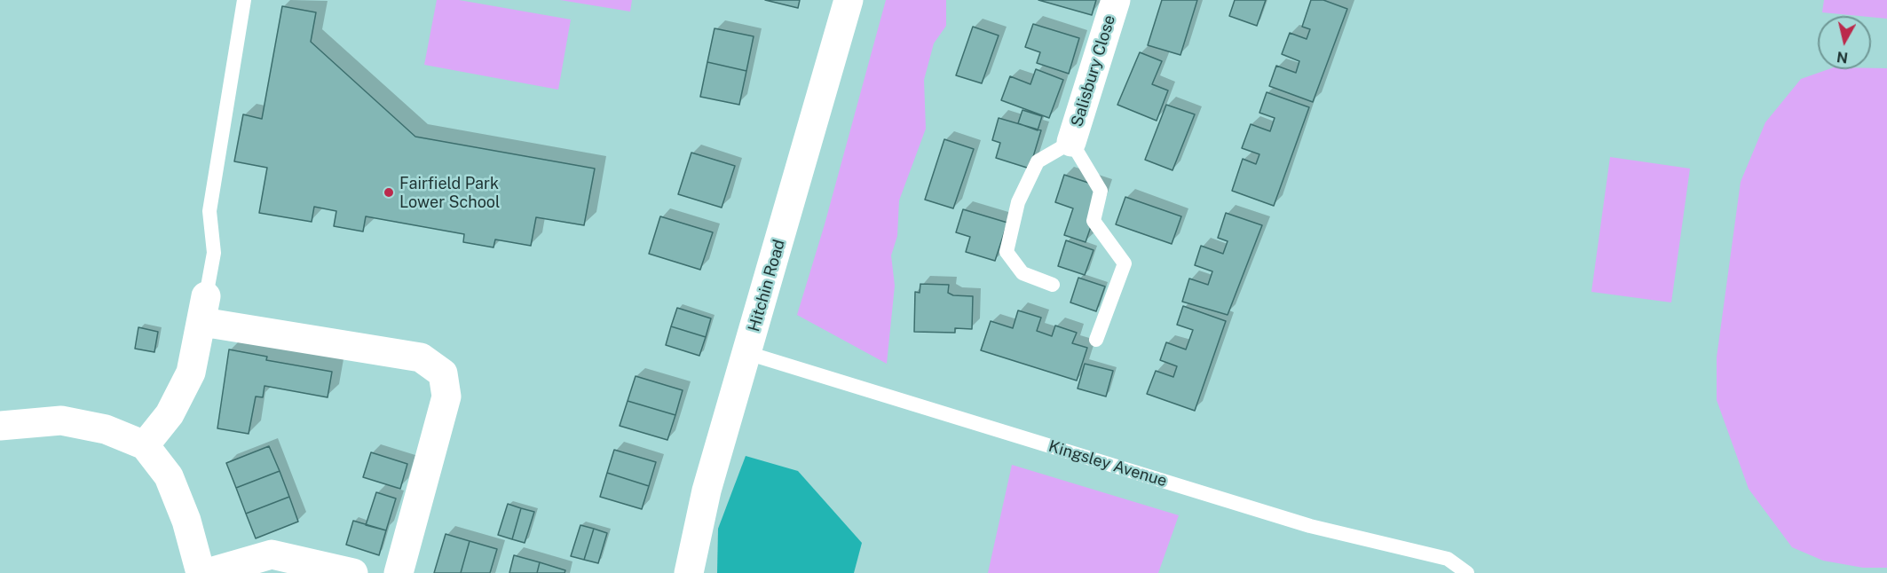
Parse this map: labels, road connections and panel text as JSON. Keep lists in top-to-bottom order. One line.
{"streets":{"street":["Salisbury Close","Hitchin Road"],"lane":["Kingsley Avenue"]},"crossings":[["Hitchin Road","Kingsley Avenue"]],"places":["Fairfield Park Lower School"],"north":"bottom"}
